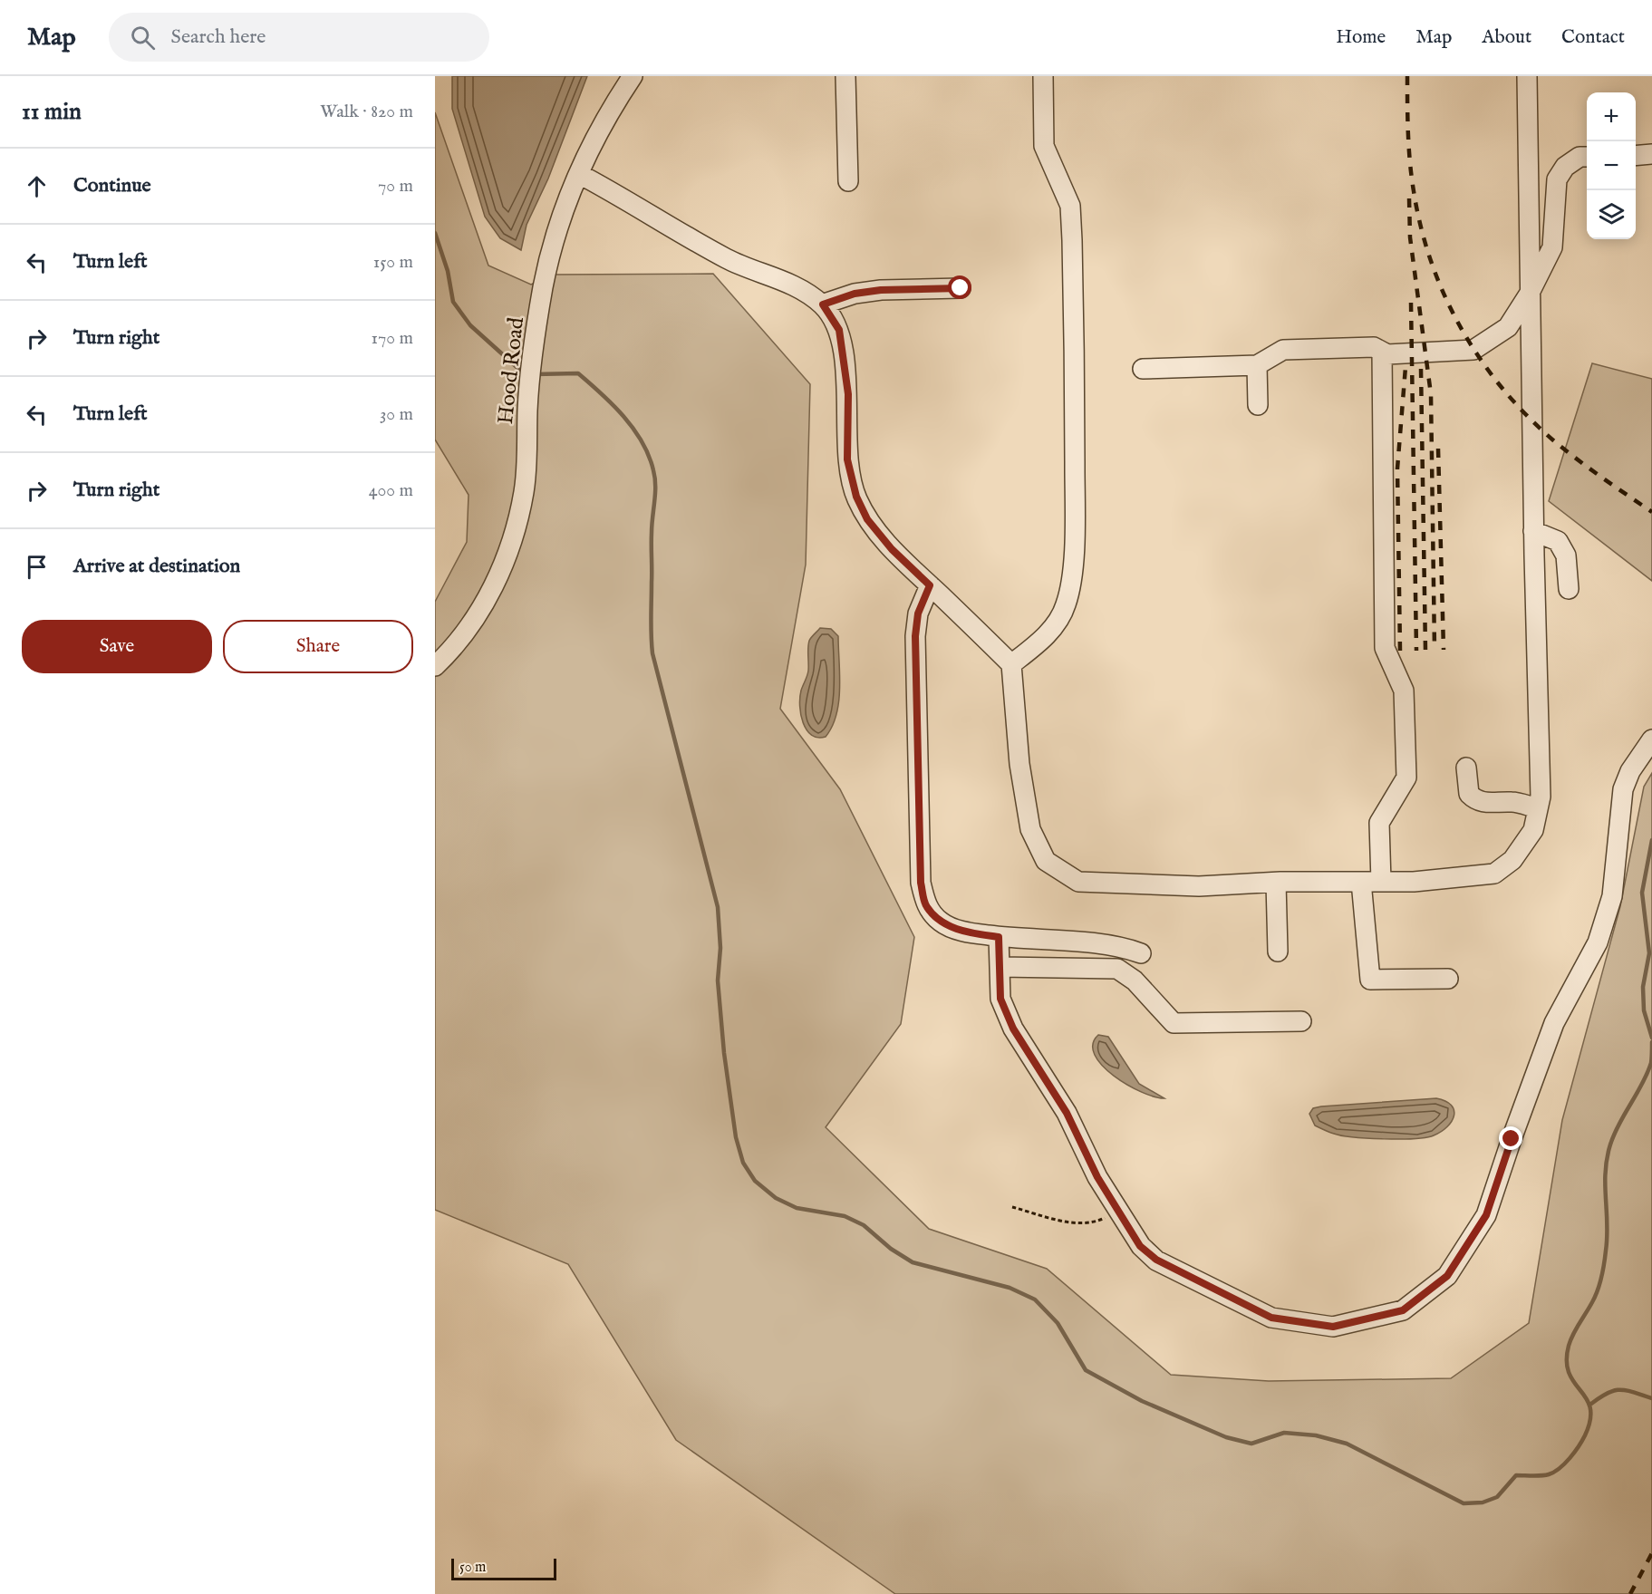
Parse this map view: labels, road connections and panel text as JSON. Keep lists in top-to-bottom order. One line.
{"streets":{"street":["Hood Road"]},"scale_bar":"50 m","page":{"header":"Map","search":"Search here","nav":["Home","Map","About","Contact"],"heading":["11 min","Walk · 820 m"],"map_buttons":["+","−"],"list":[["Continue","70 m"],["Turn left","150 m"],["Turn right","170 m"],["Turn left","30 m"],["Turn right","400 m"],"Arrive at destination"],"buttons":["Save","Share"],"scale":"50 m"}}
